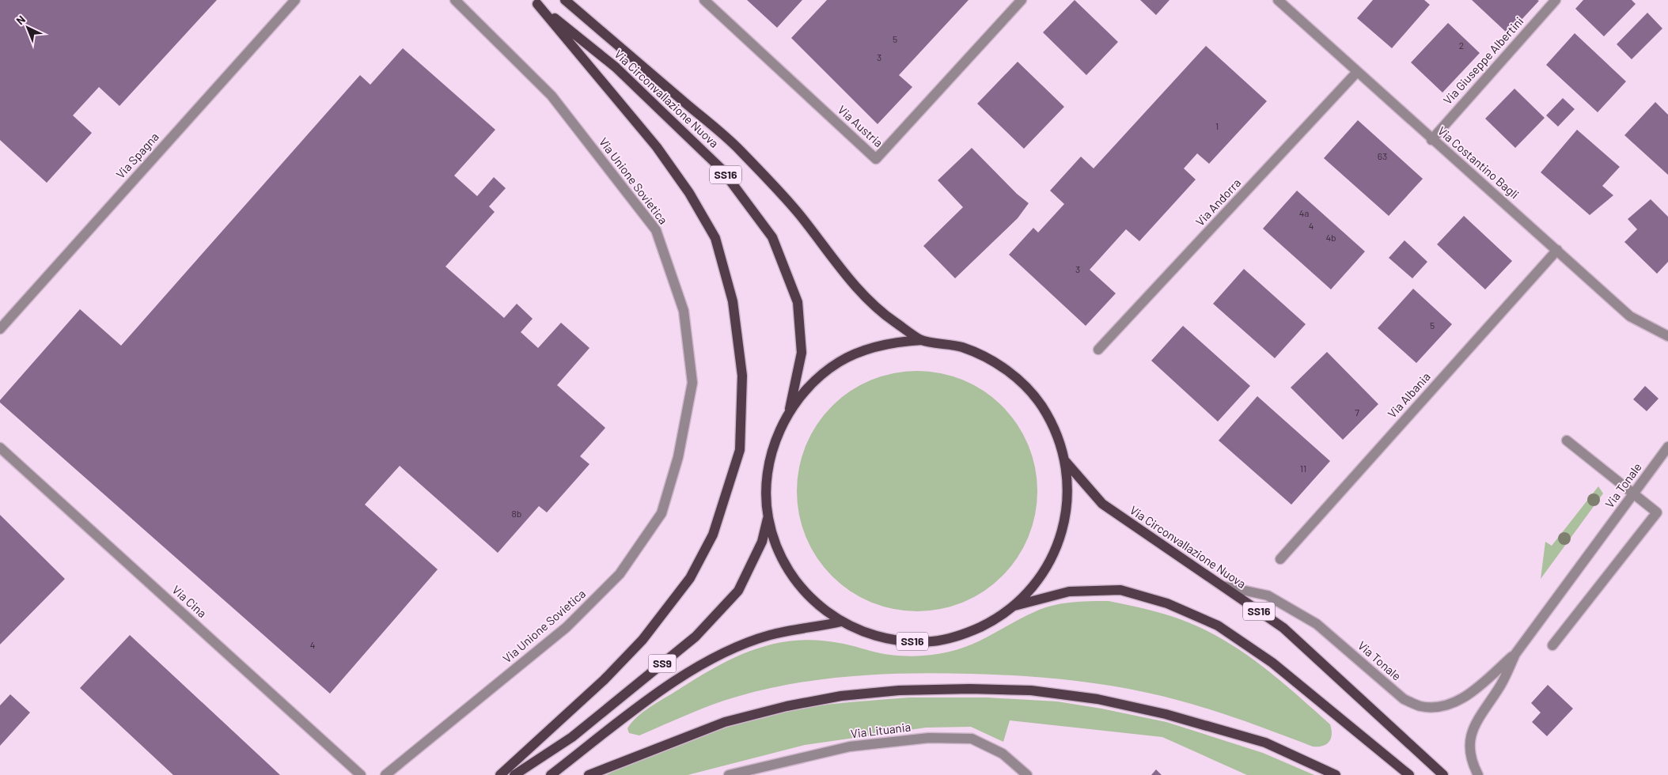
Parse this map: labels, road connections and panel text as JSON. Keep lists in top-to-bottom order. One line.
{"streets":{"main road":["Via Circonvallazione Nuova","SS16","SS9"],"street":["Via Giuseppe Albertini","Via Austria","Via Spagna","Via Costantino Bagli","Via Unione Sovietica","Via Andorra","Via Albania","Via Tonale","Via Cina","Via Lituania"]},"crossings":[["Via Giuseppe Albertini","Via Costantino Bagli"],["Via Circonvallazione Nuova","SS16"],["Via Circonvallazione Nuova","Via Tonale"],["Via Costantino Bagli","Via Andorra"],["Via Costantino Bagli","Via Albania"],["SS16","SS9"]],"house_numbers":["5","2","3","1","63","4a","4","4b","3","5","7","11","8b","4"],"north":"top left"}
